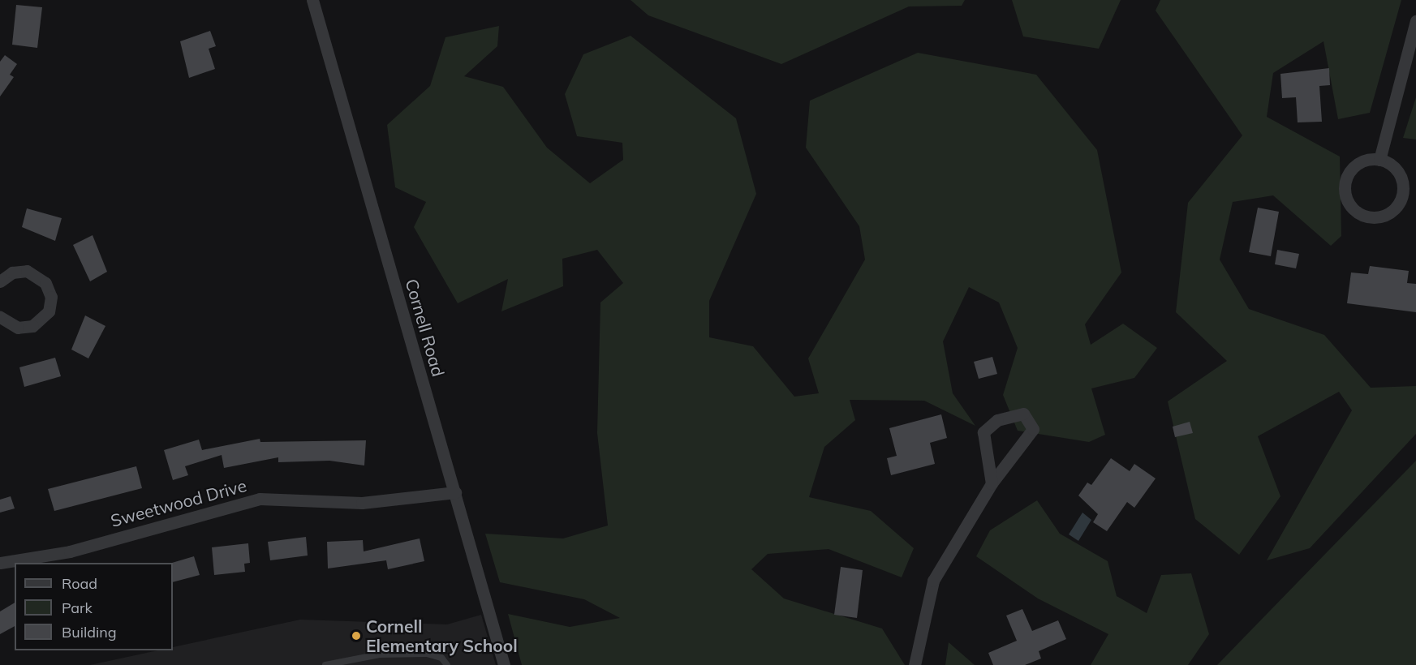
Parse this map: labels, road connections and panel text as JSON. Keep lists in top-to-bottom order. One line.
{"streets":{"street":["Cornell Road","Sweetwood Drive"]},"crossings":[["Cornell Road","Sweetwood Drive"]],"places":["Cornell Elementary School"],"legend":["Road","Park","Building"]}
